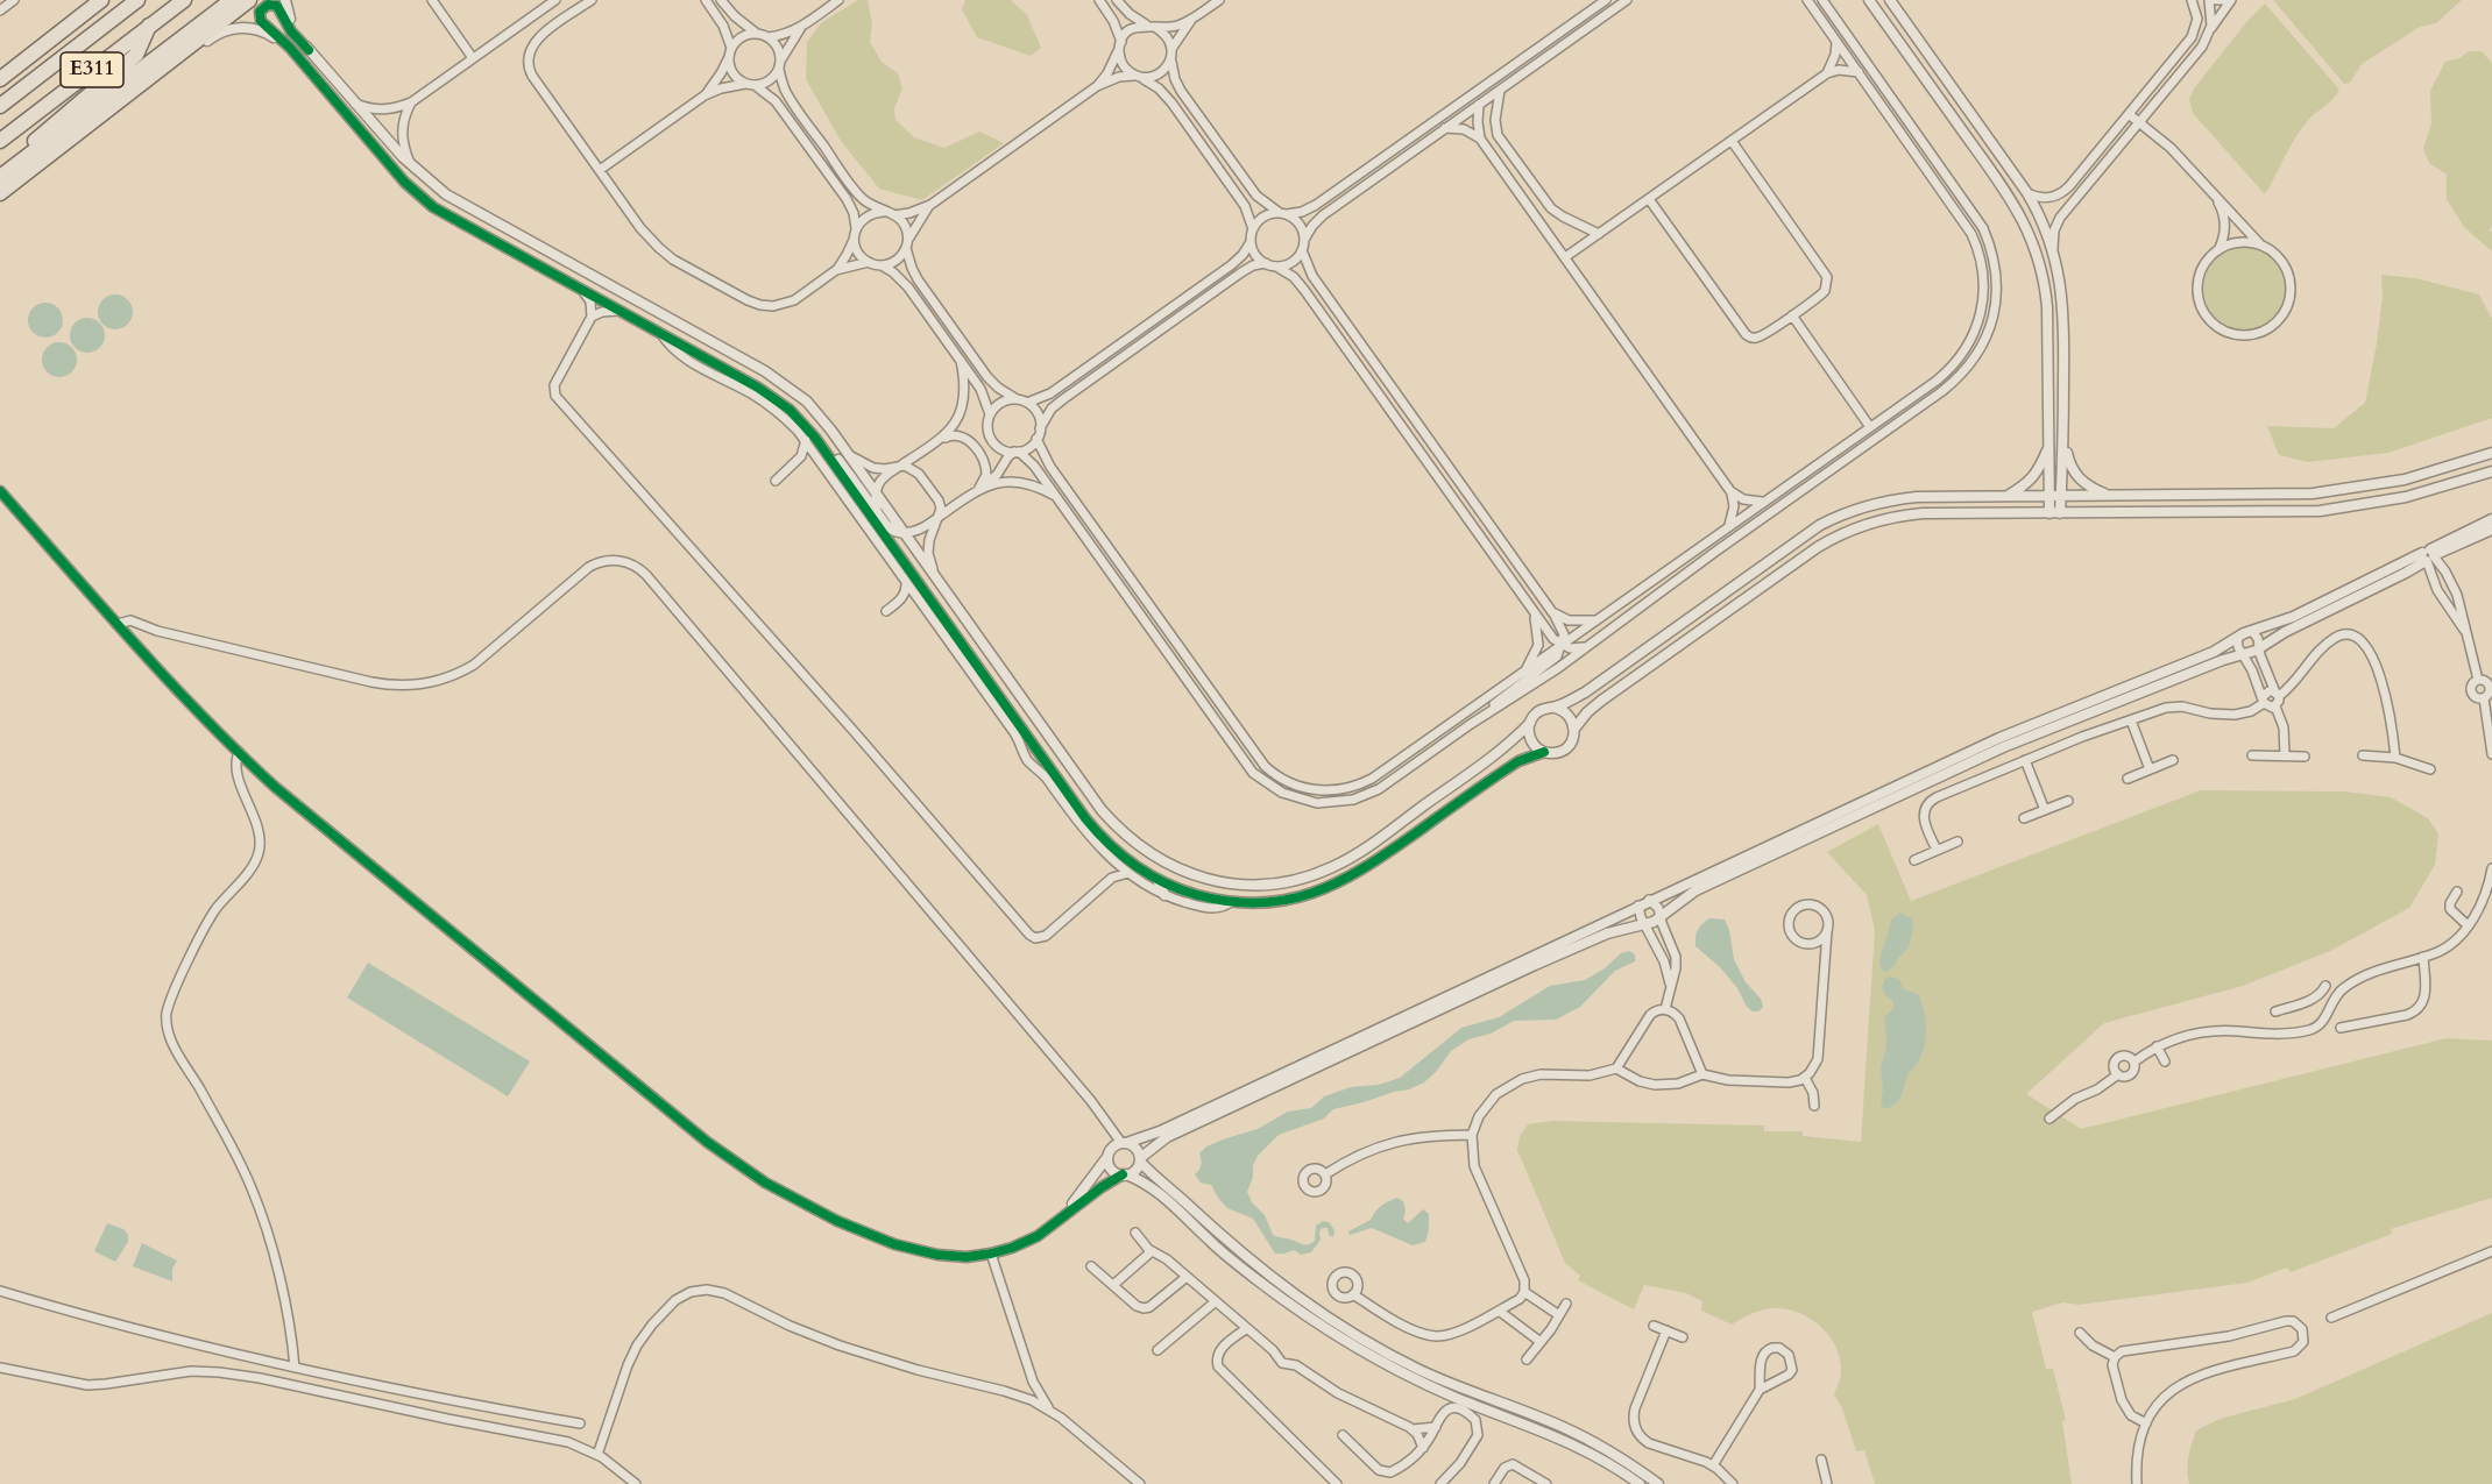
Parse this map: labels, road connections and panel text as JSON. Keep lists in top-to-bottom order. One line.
{"streets":{"highway":["E311"]}}
